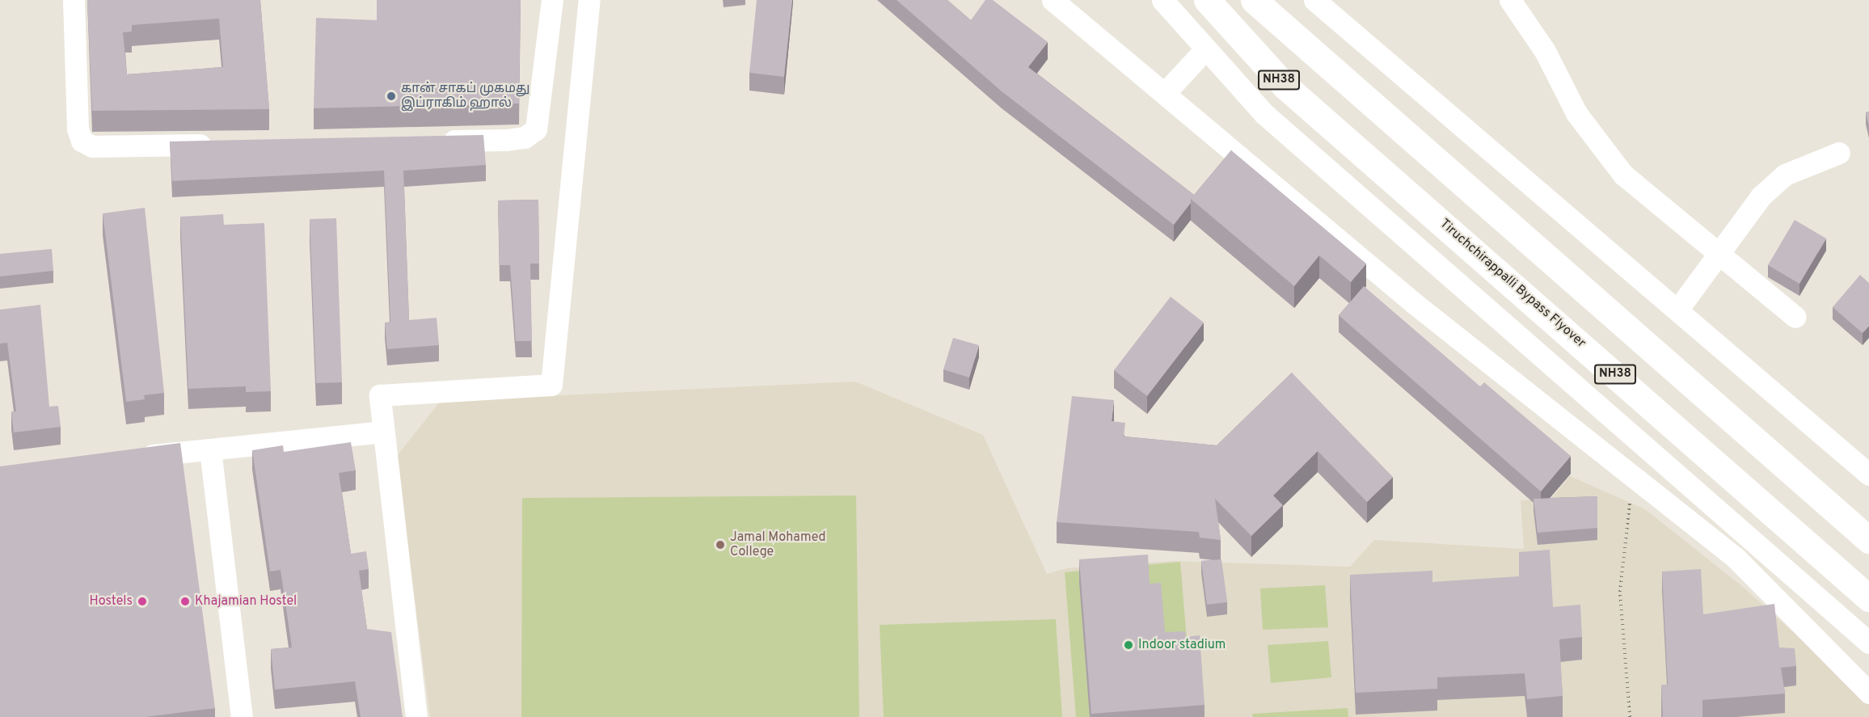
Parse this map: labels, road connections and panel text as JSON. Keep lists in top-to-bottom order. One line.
{"streets":{"highway":["NH38","Tiruchchirappalli Bypass Flyover"]},"places":["கான் சாகப் முகமது இப்ராகிம் ஹால்","Jamal Mohamed College","Hostels","Khajamian Hostel","Indoor stadium"]}
